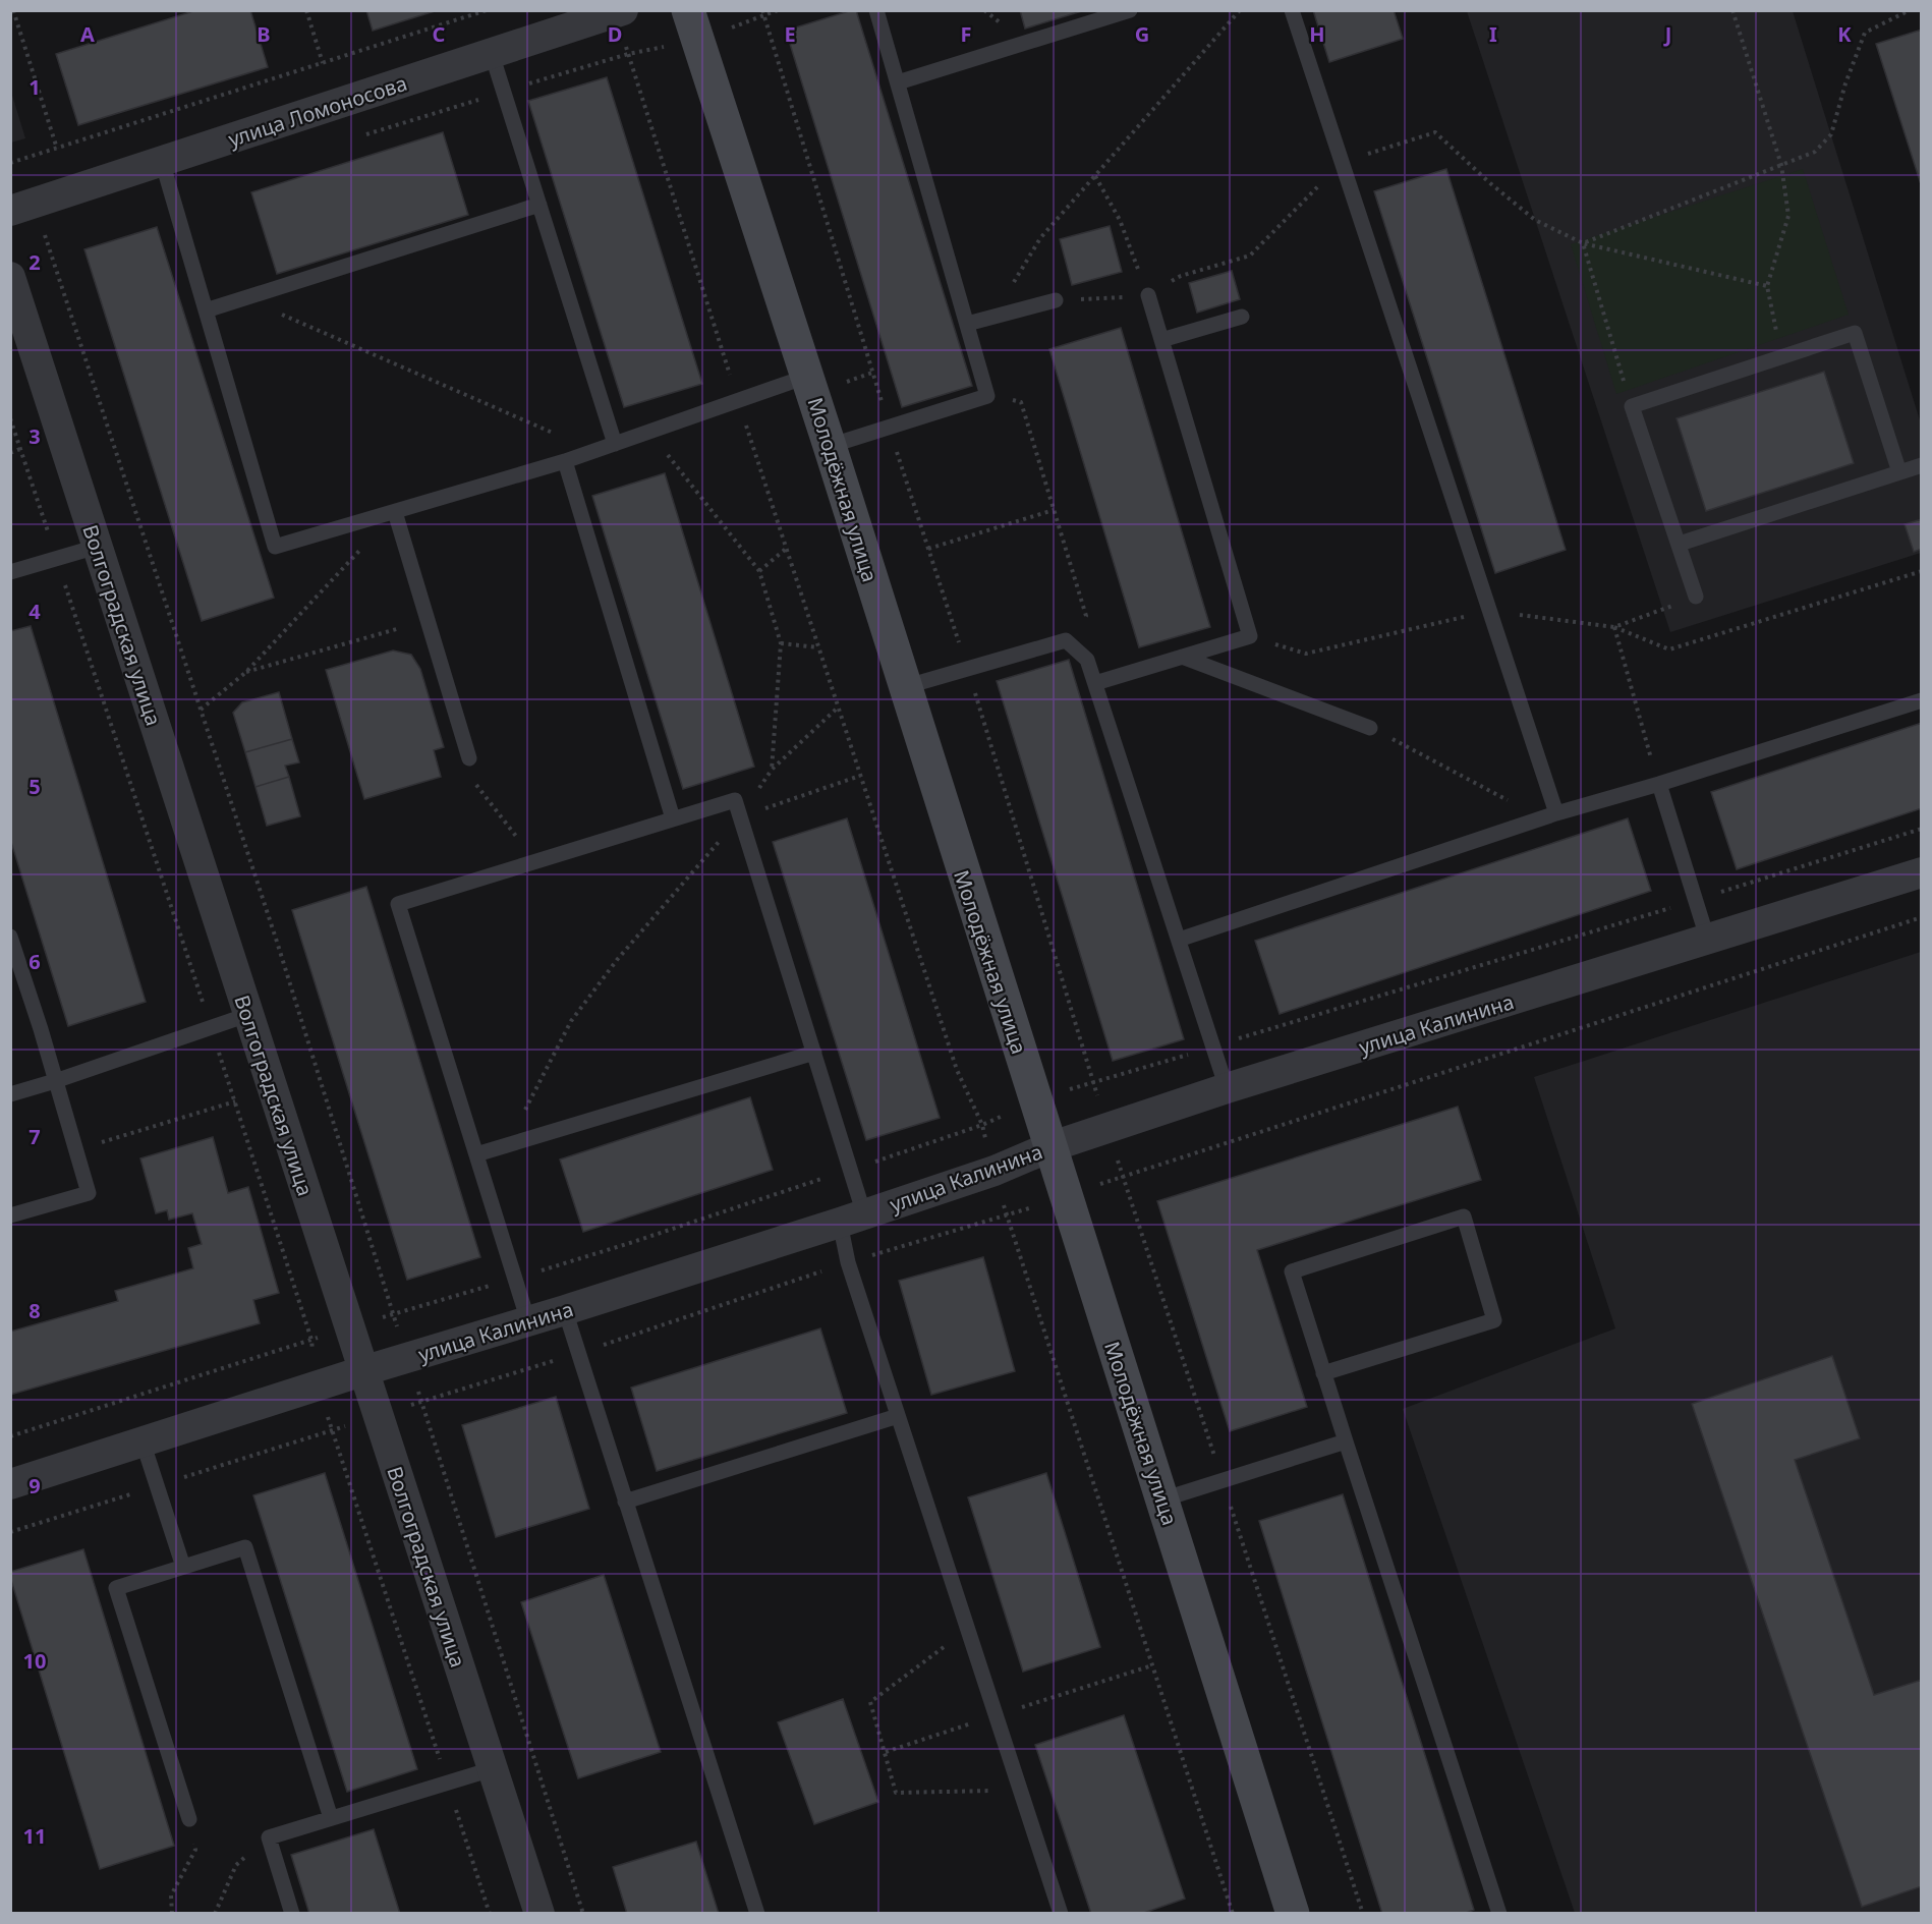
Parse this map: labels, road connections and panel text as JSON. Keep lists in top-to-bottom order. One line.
{"streets":{"main road":["Молодёжная улица"],"street":["улица Ломоносова","Волгоградская улица","улица Калинина"]},"crossings":[["Молодёжная улица","улица Калинина"],["Волгоградская улица","улица Калинина"]],"grid":{"columns":["A","B","C","D","E","F","G","H","I","J","K"],"rows":["1","2","3","4","5","6","7","8","9","10","11"]}}
